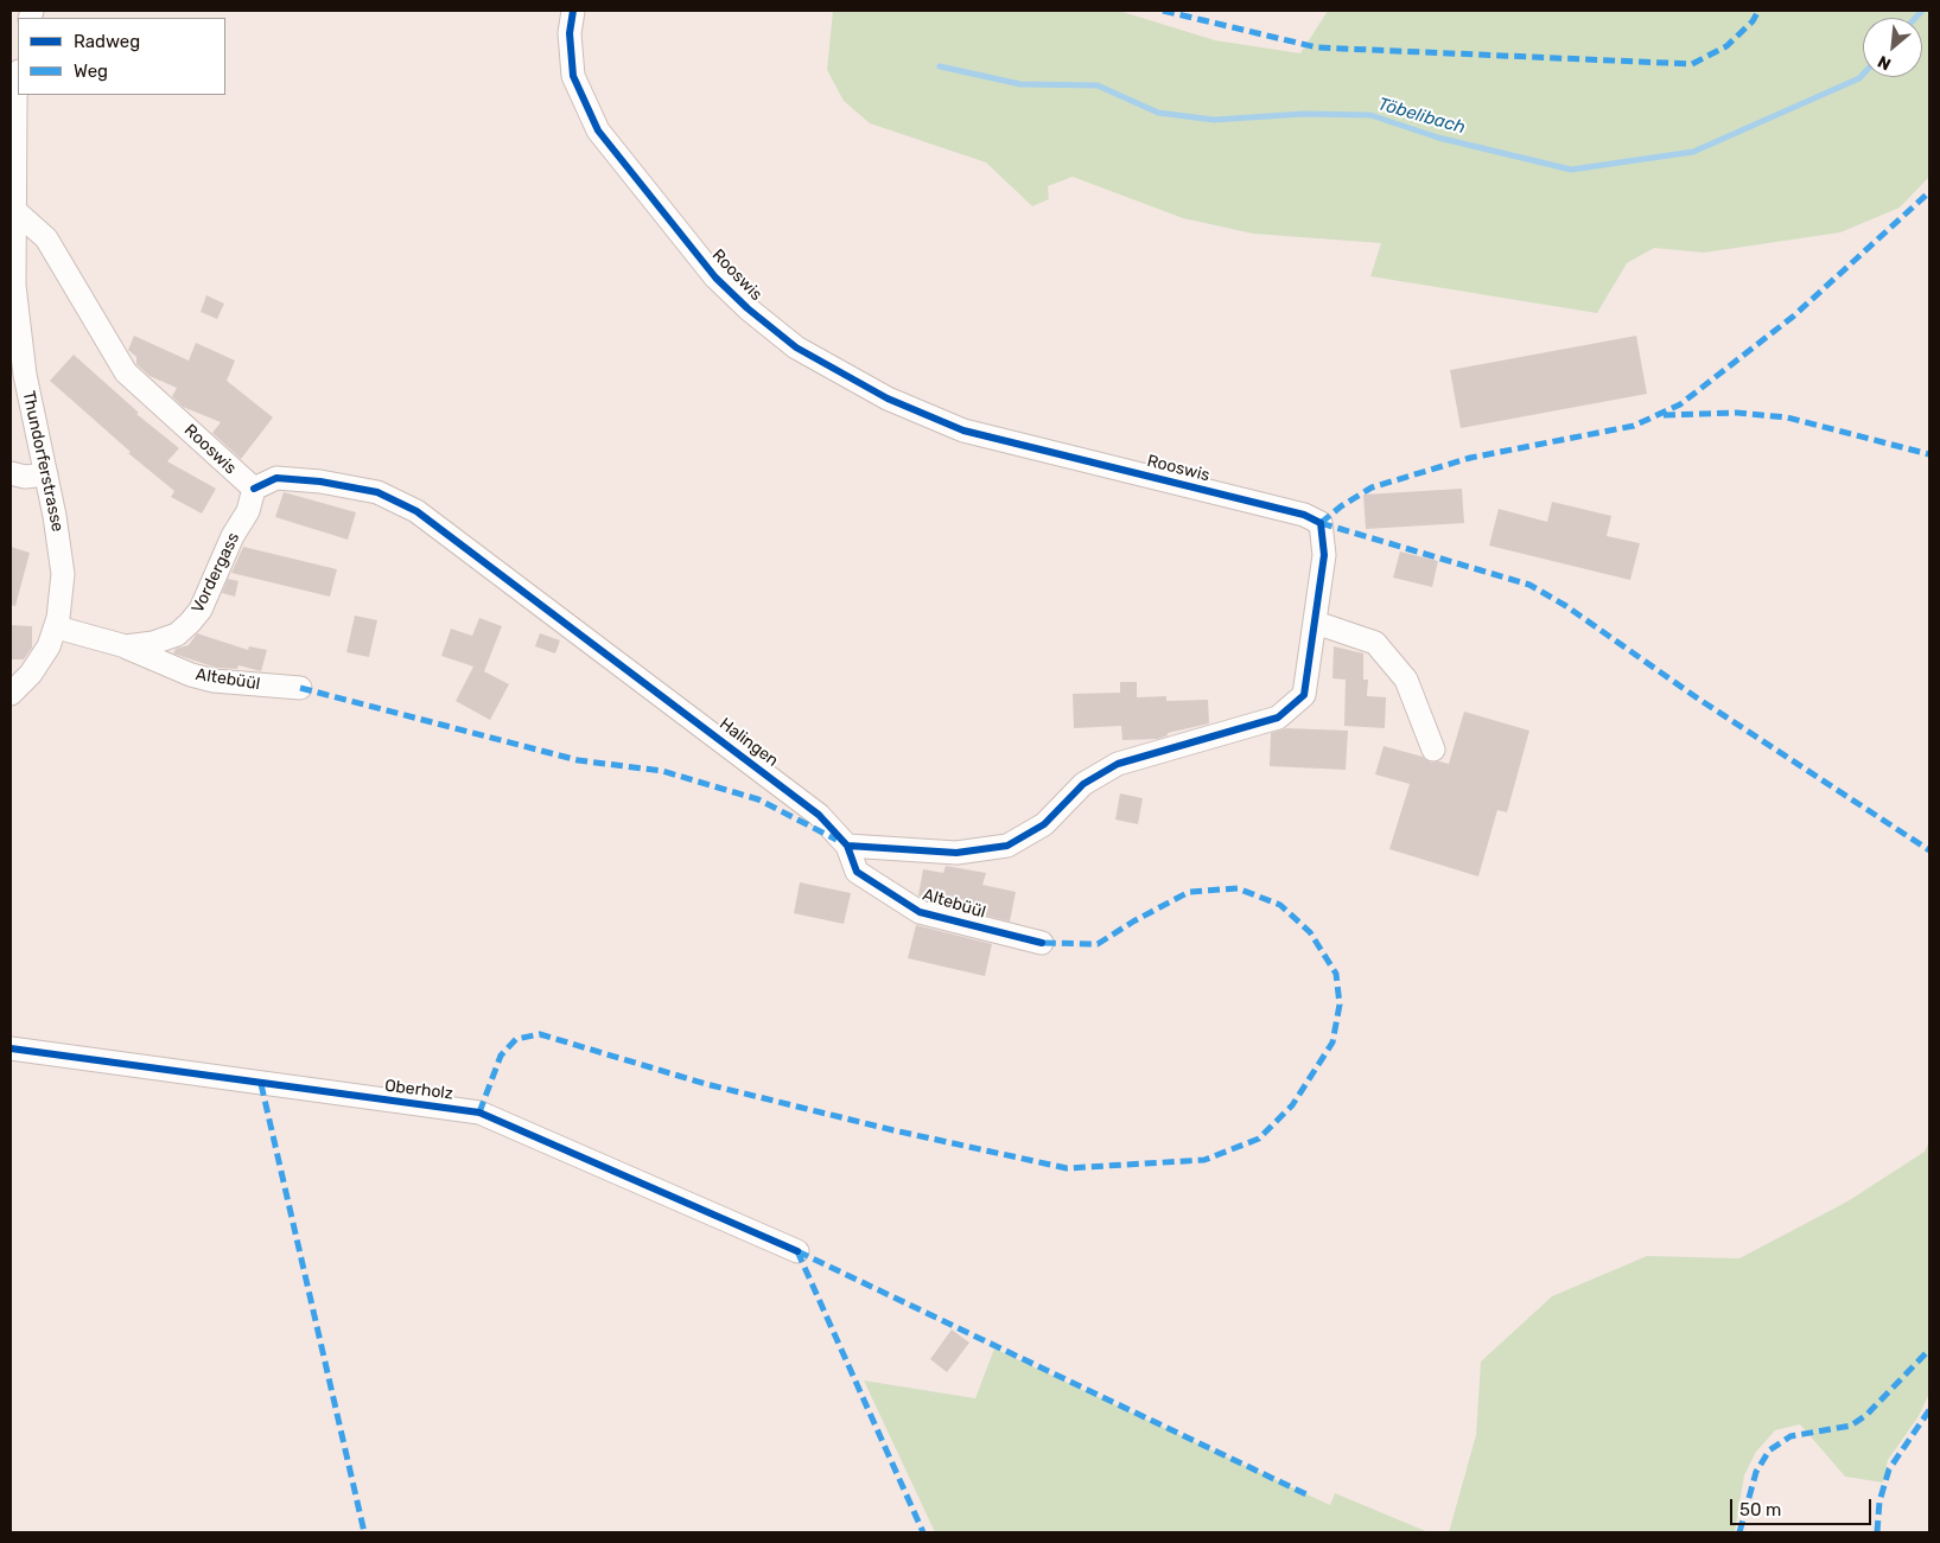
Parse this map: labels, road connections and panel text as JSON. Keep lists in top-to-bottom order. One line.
{"streets":{"street":["Rooswis","Thundorferstrasse","Vordergass","Altebüül","Halingen","Oberholz"]},"crossings":[["Rooswis","Thundorferstrasse"],["Rooswis","Vordergass"],["Rooswis","Altebüül"],["Rooswis","Halingen"],["Thundorferstrasse","Vordergass"],["Vordergass","Altebüül"],["Vordergass","Halingen"],["Altebüül","Halingen"]],"water":["Töbelibach"],"legend":["Radweg","Weg"],"scale_bar":"50 m","north":"bottom left"}
